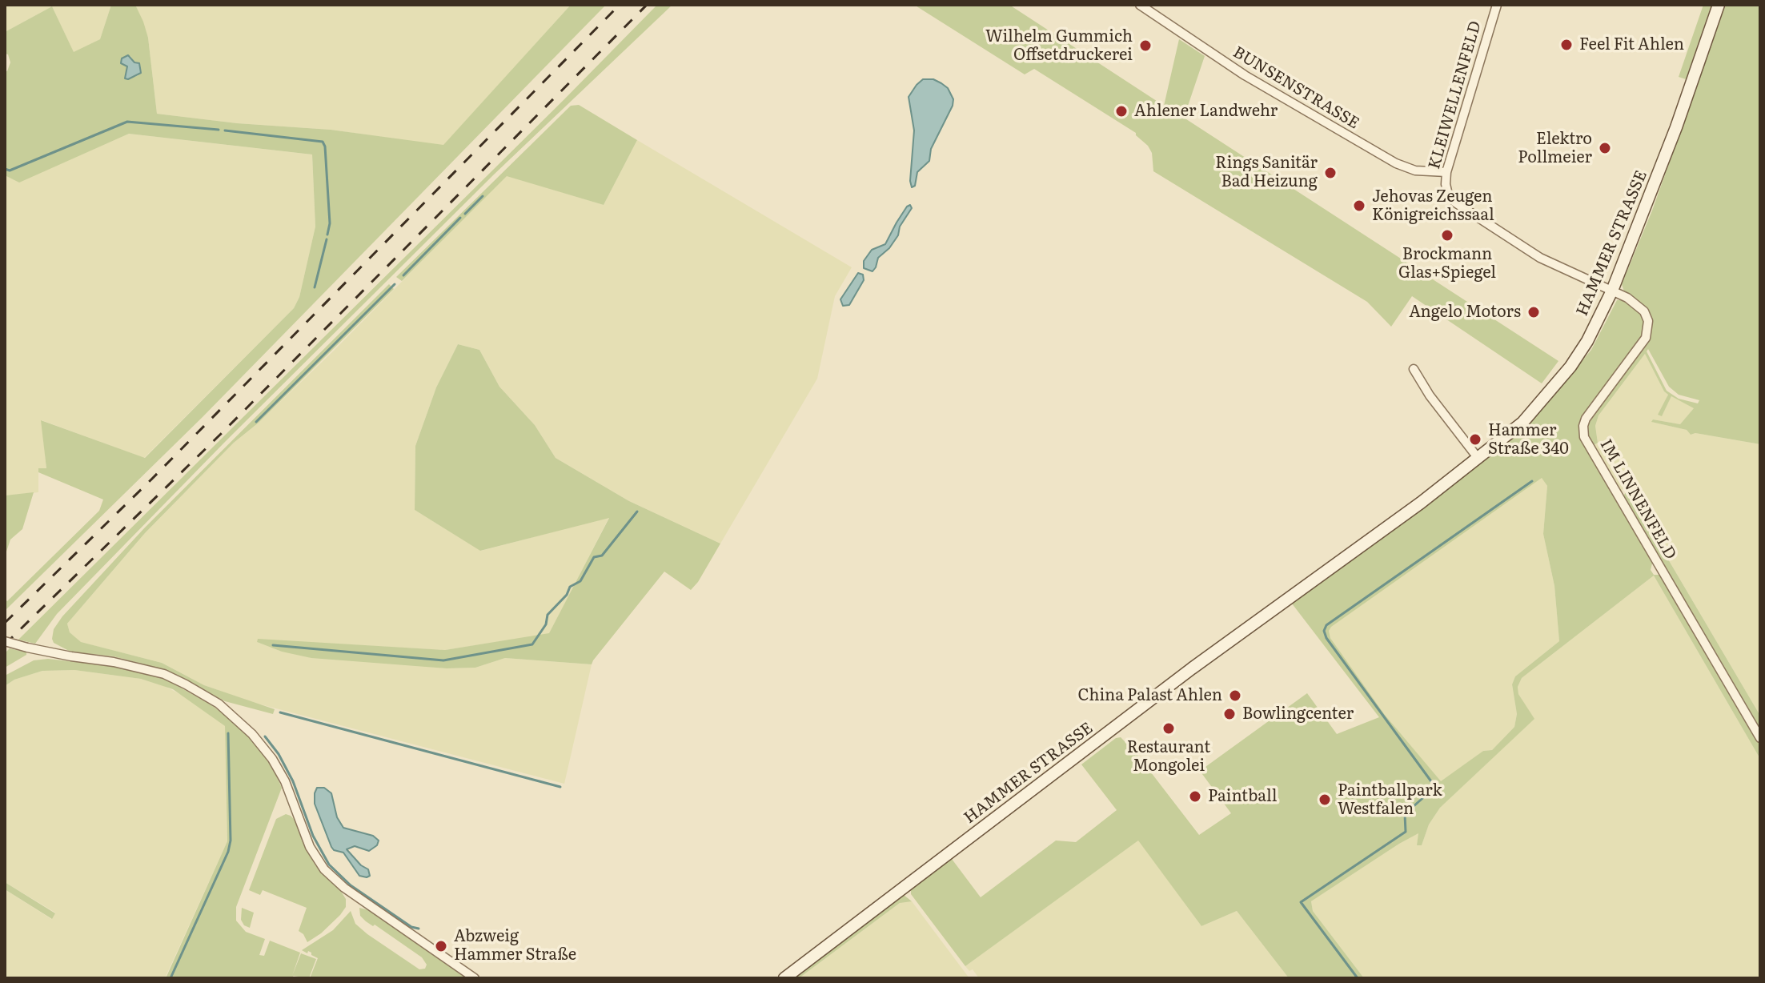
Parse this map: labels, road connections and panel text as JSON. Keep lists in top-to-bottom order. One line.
{"streets":{"main road":["HAMMER STRASSE"],"street":["BUNSENSTRASSE","KLEIWELLENFELD","IM LINNENFELD"]},"crossings":[["BUNSENSTRASSE","KLEIWELLENFELD"],["KLEIWELLENFELD","HAMMER STRASSE"],["KLEIWELLENFELD","IM LINNENFELD"],["HAMMER STRASSE","IM LINNENFELD"]],"places":["Feel Fit Ahlen","Wilhelm Gummich Offsetdruckerei","Ahlener Landwehr","Elektro Pollmeier","Rings Sanitär Bad Heizung","Jehovas Zeugen Königreichssaal","Brockmann Glas+Spiegel","Angelo Motors","Hammer Straße 340","China Palast Ahlen","Bowlingcenter","Restaurant Mongolei","Paintball","Paintballpark Westfalen","Abzweig Hammer Straße"]}
